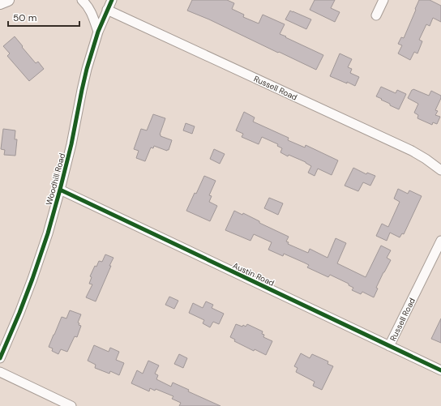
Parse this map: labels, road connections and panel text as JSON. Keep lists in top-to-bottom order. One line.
{"streets":{"street":["Russell Road","Woodhill Road","Austin Road"]},"crossings":[["Russell Road","Woodhill Road"],["Russell Road","Austin Road"],["Woodhill Road","Austin Road"]],"scale_bar":"50 m"}
